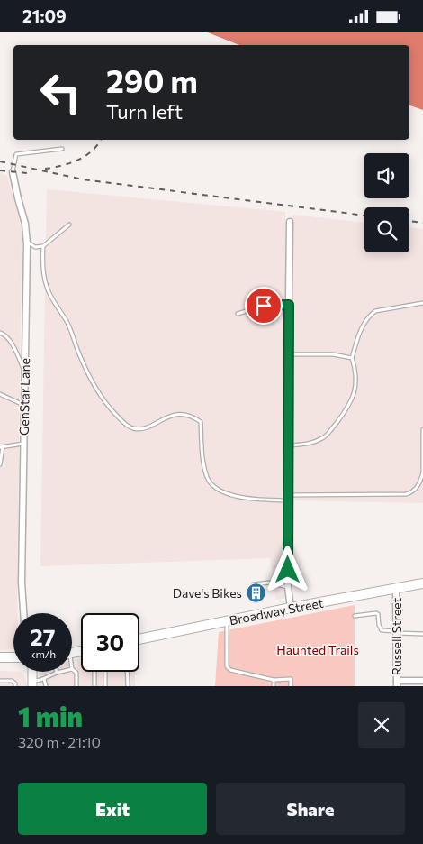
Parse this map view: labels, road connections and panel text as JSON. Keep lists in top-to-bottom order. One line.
{"streets":{"main road":["Broadway Street"],"street":["GenStar Lane","Russell Street"]},"crossings":[["Broadway Street","Russell Street"]],"parks":["Haunted Trails"],"places":{"building":["Dave's Bikes"]},"page":{"status":"21:09","turn":["290 m","Turn left"],"speed":"27 km/h","limit":"30","heading":["1 min","320 m · 21:10"],"buttons":["Exit","Share"]}}
